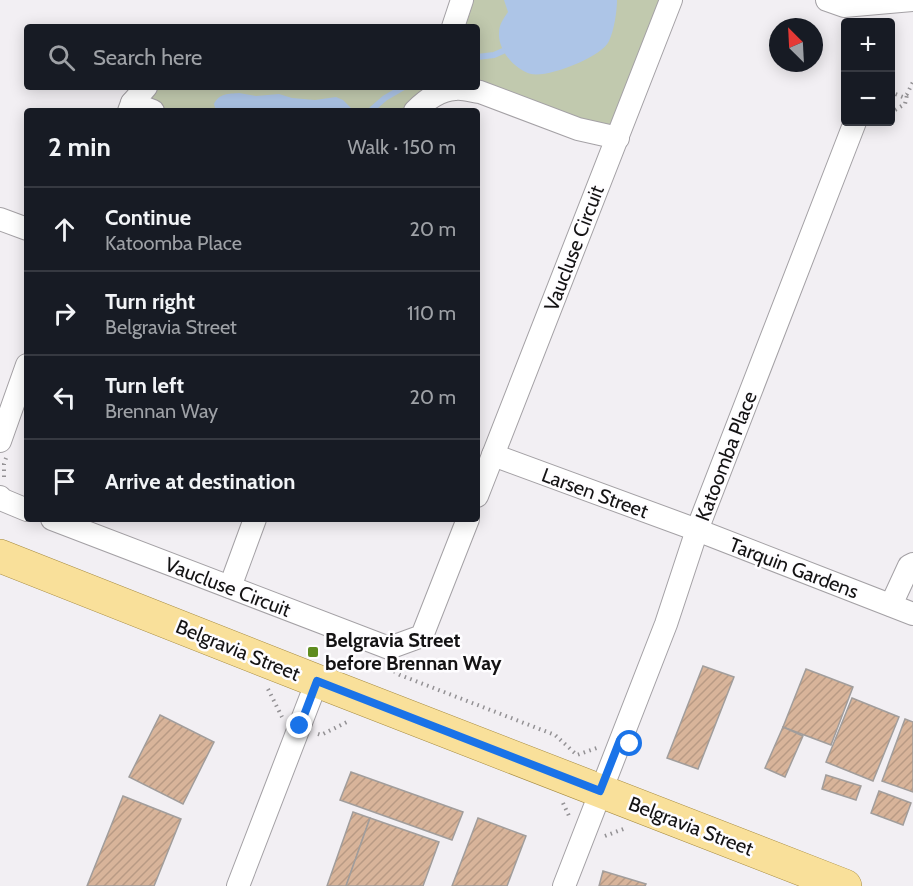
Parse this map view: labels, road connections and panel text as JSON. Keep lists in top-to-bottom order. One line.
{"streets":{"main road":["Belgravia Street"],"street":["Vaucluse Circuit","Katoomba Place","Larsen Street","Tarquin Gardens"]},"crossings":[["Vaucluse Circuit","Larsen Street"],["Katoomba Place","Larsen Street"],["Katoomba Place","Tarquin Gardens"],["Katoomba Place","Belgravia Street"],["Larsen Street","Tarquin Gardens"]],"places":{"transit":["Belgravia Street before Brennan Way"]},"north":"top left","page":{"map_buttons":["+","−"],"search":"Search here","heading":["2 min","Walk · 150 m"],"list":[["Continue","Katoomba Place","20 m"],["Turn right","Belgravia Street","110 m"],["Turn left","Brennan Way","20 m"],"Arrive at destination"]}}
